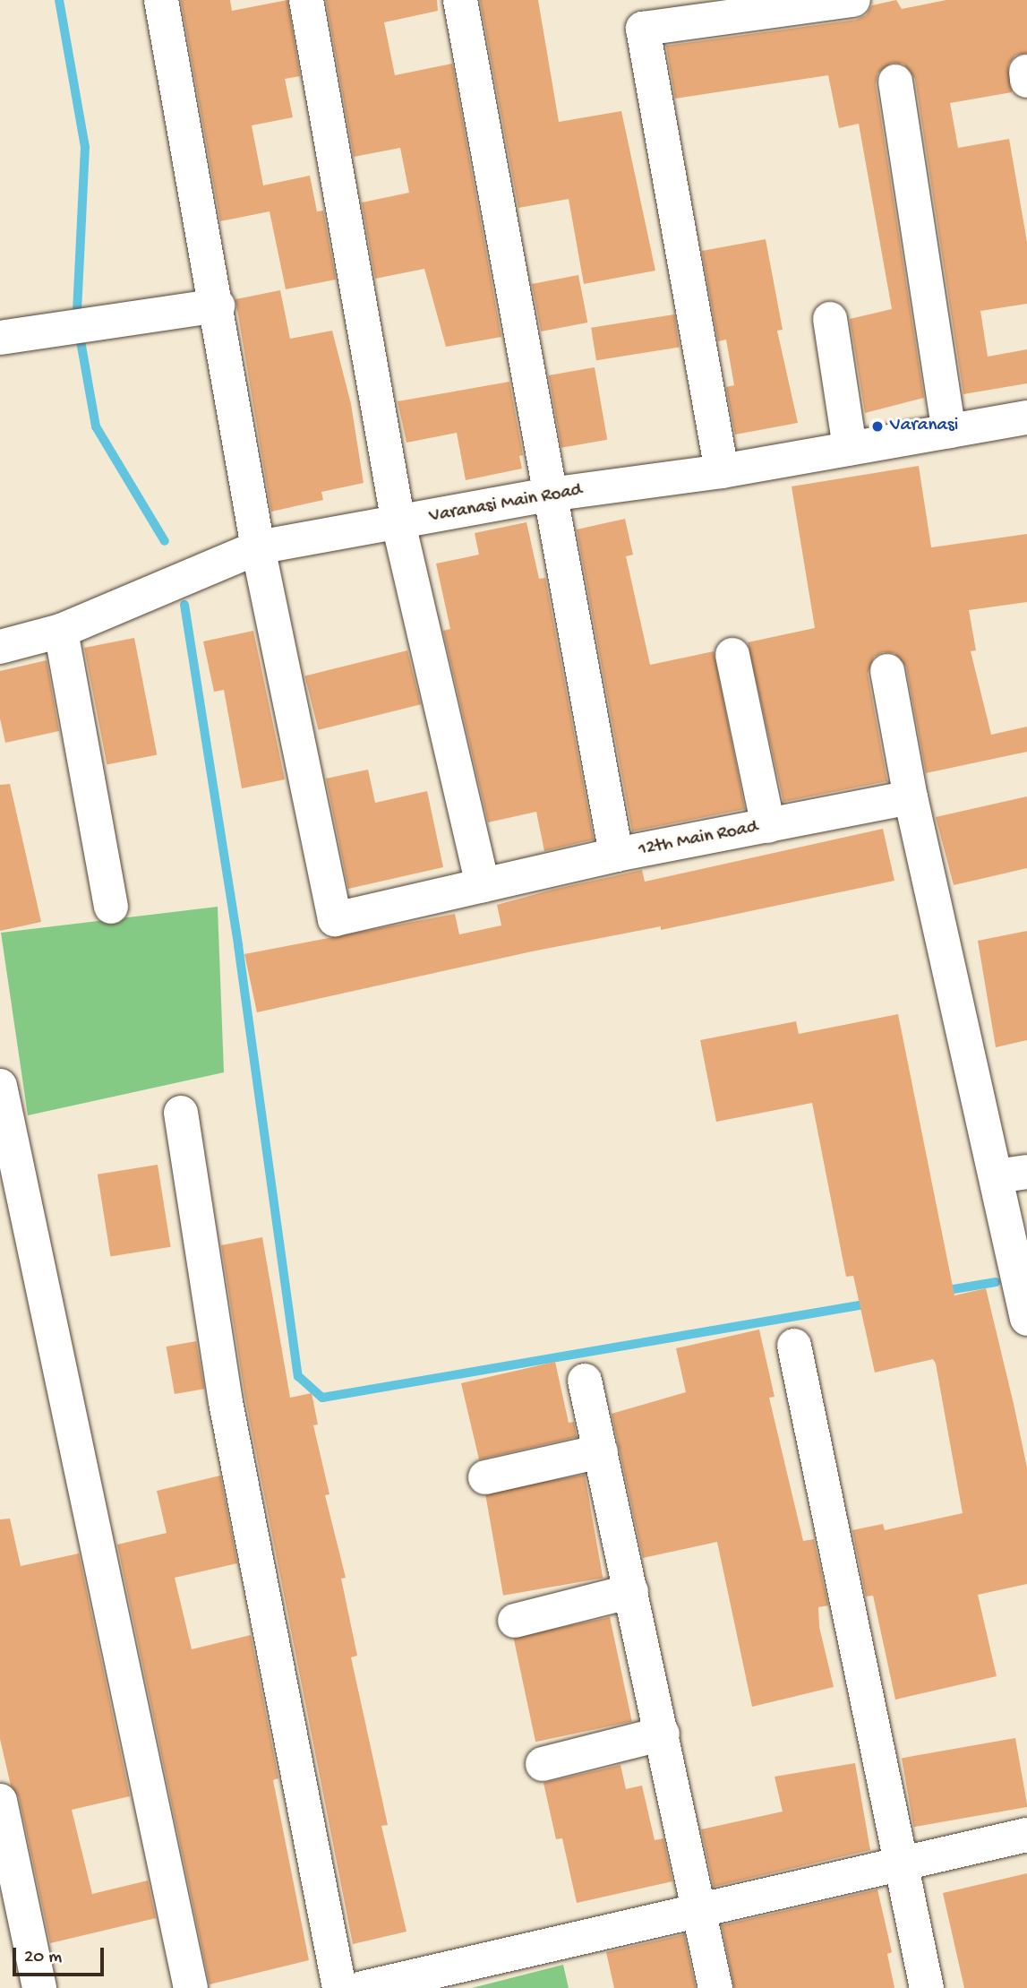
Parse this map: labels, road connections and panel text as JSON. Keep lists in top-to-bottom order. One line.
{"streets":{"street":["Varanasi Main Road","12th Main Road"]},"crossings":[["Varanasi Main Road","12th Main Road"]],"places":["Varanasi"],"scale_bar":"20 m"}
